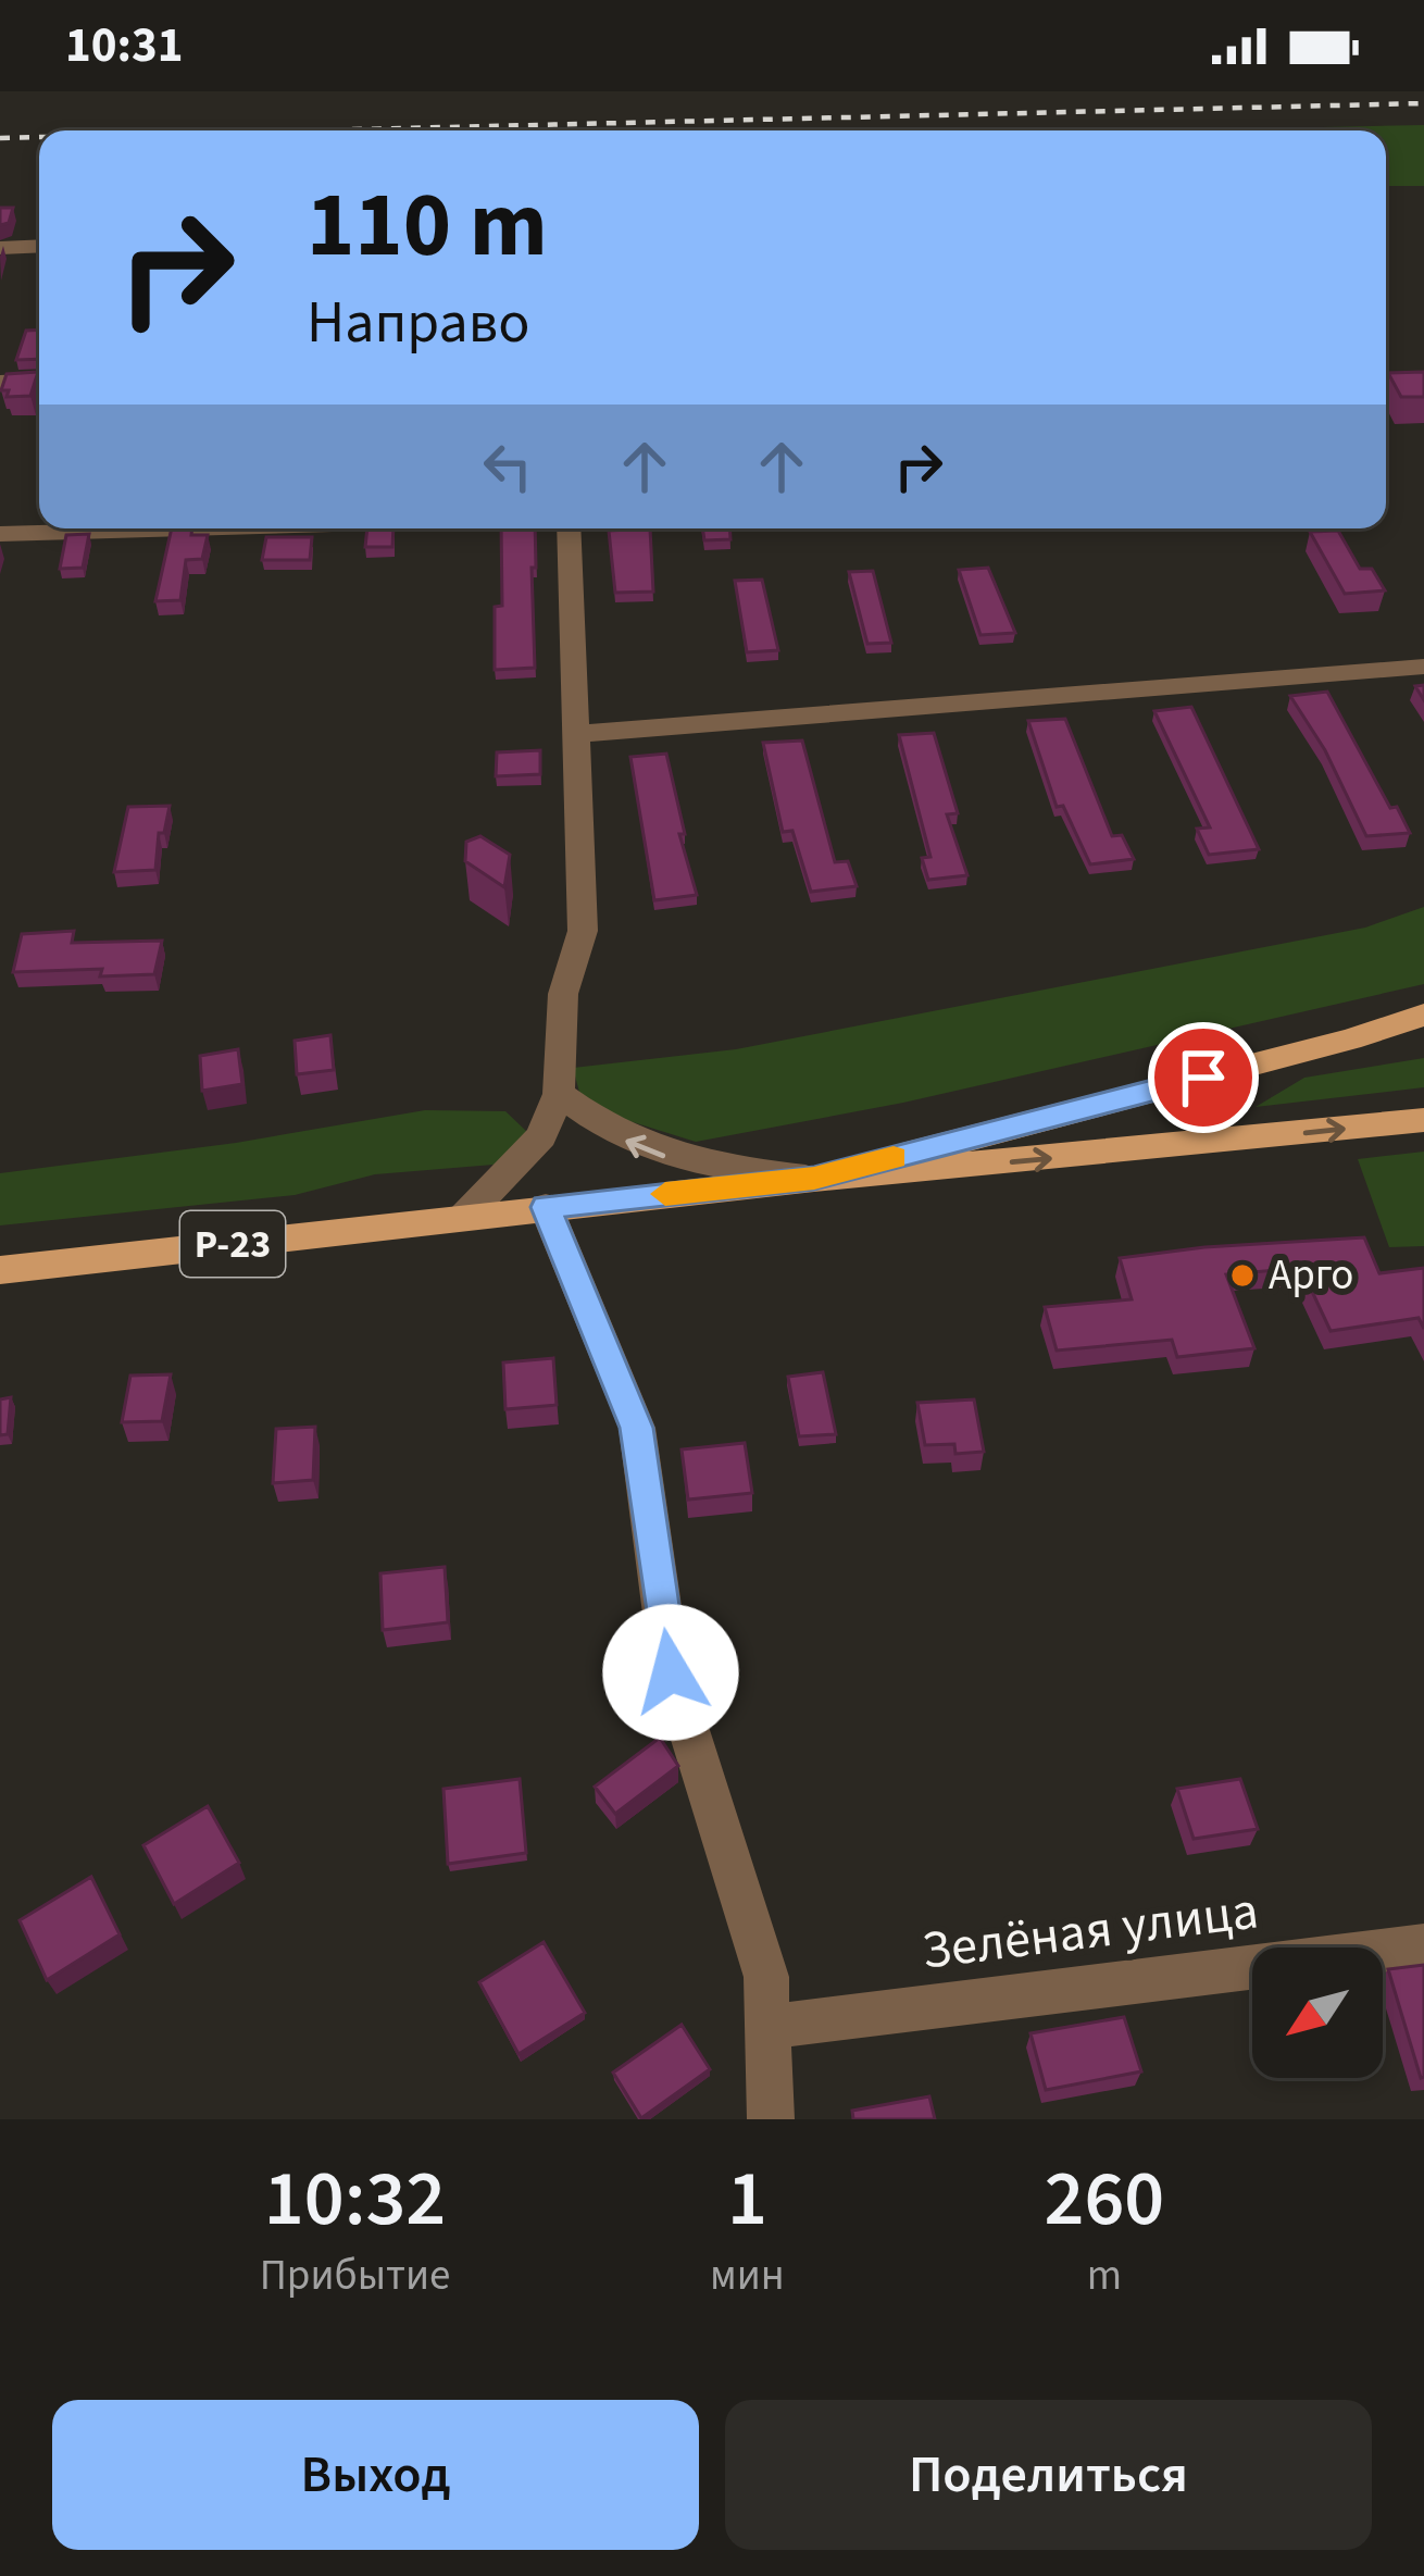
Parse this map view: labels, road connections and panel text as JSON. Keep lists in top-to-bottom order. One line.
{"streets":{"main road":["Р-23"],"street":["Зелёная улица"]},"places":["Арго"],"north":"bottom left","page":{"status":"10:31","turn":["110 m","Направо"],"eta":["10:32","Прибытие","1","мин","260","m"],"buttons":["Выход","Поделиться"]}}
